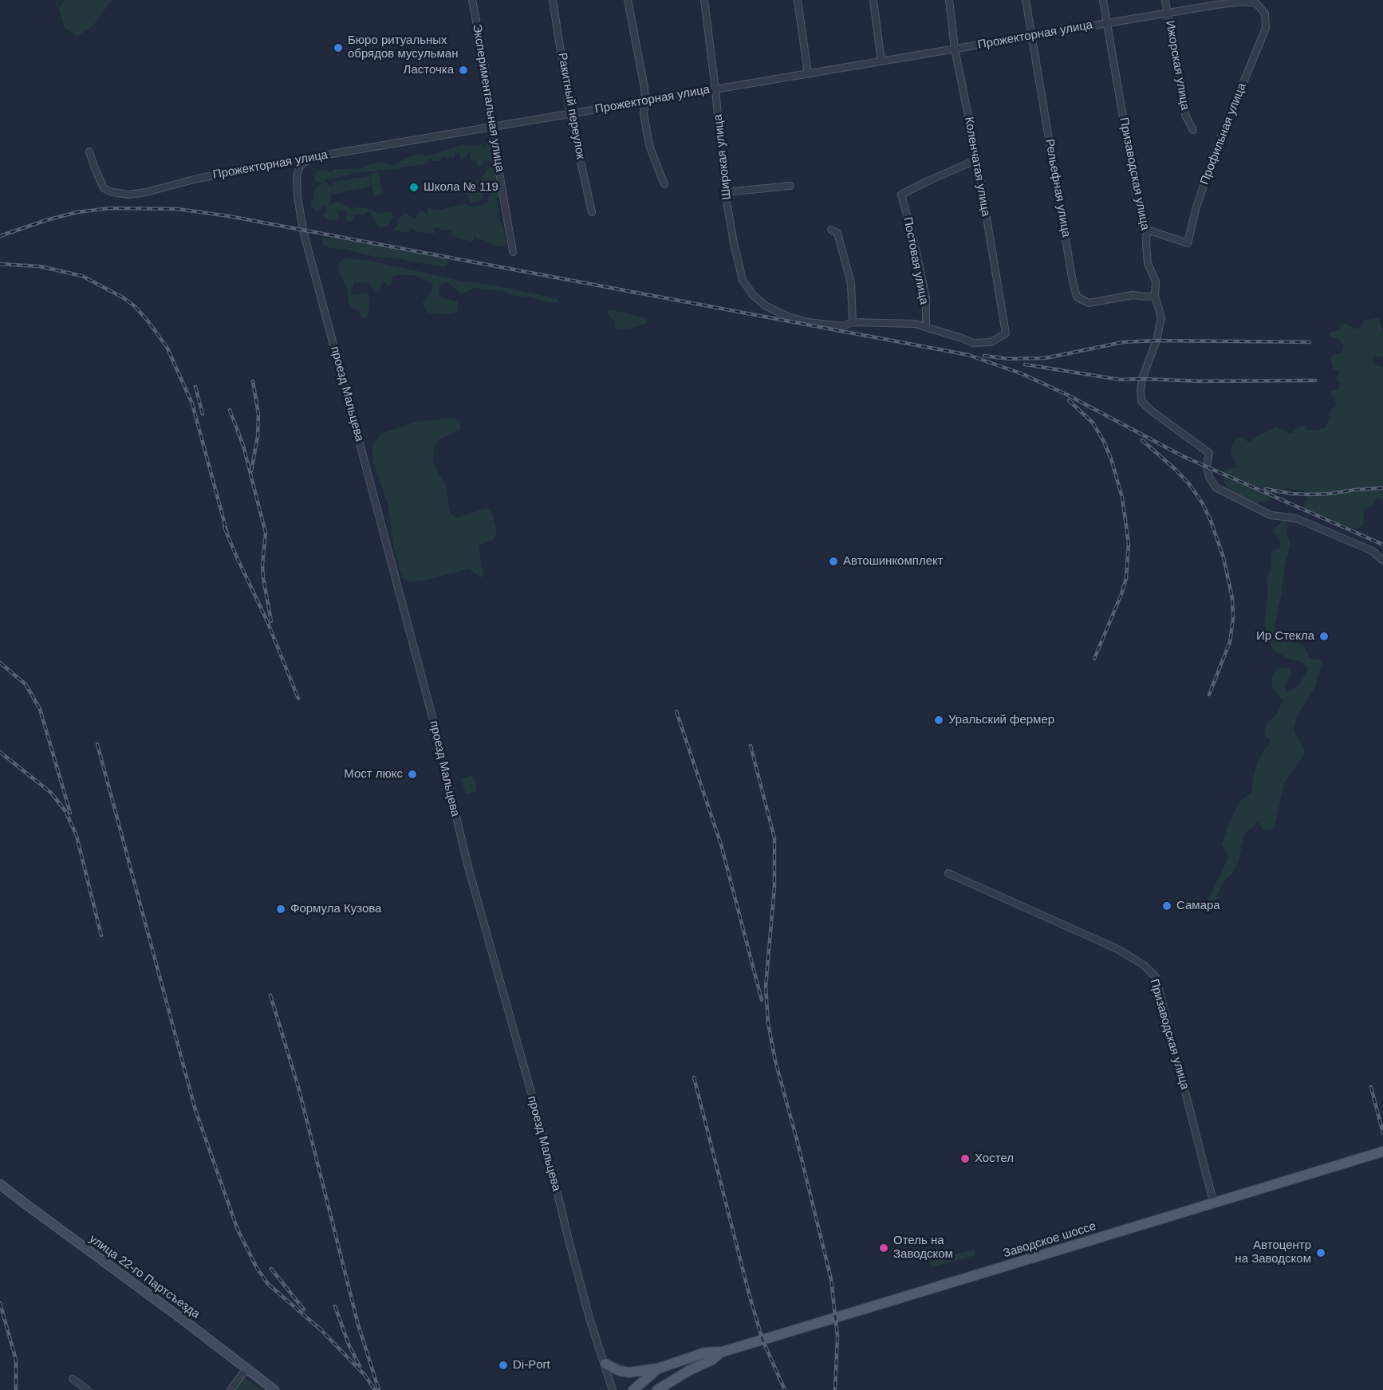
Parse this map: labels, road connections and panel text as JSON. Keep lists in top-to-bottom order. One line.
{"streets":{"main road":["Заводское шоссе"],"street":["Прожекторная улица","Ижорская улица","Экспериментальная улица","Ракитный переулок","Профильная улица","Широкая улица","Коленчатая улица","Призаводская улица","Рельефная улица","Постовая улица","проезд Мальцева","улица 22-го Партсъезда"]},"crossings":[["Прожекторная улица","Ижорская улица"],["Прожекторная улица","Экспериментальная улица"],["Прожекторная улица","Ракитный переулок"],["Прожекторная улица","Профильная улица"],["Прожекторная улица","Широкая улица"],["Прожекторная улица","Коленчатая улица"],["Прожекторная улица","Призаводская улица"],["Прожекторная улица","Рельефная улица"],["Прожекторная улица","проезд Мальцева"],["Профильная улица","Призаводская улица"],["Коленчатая улица","Постовая улица"],["Призаводская улица","Рельефная улица"],["Призаводская улица","Заводское шоссе"]],"places":["Бюро ритуальных обрядов мусульман","Ласточка","Школа № 119","Автошинкомплект","Ир Стекла","Уральский фермер","Мост люкс","Самара","Формула Кузова","Хостел","Отель на Заводском","Автоцентр на Заводском","Di-Port"]}
